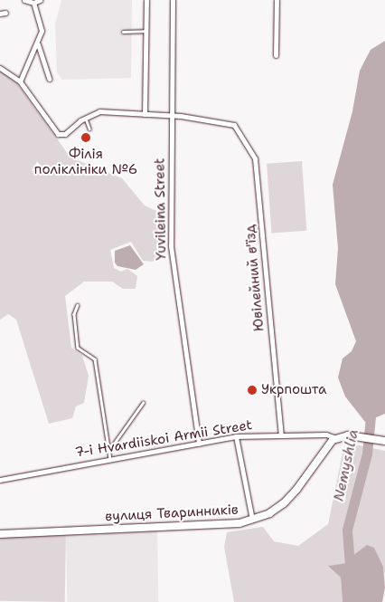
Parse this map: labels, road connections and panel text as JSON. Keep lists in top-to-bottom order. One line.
{"streets":{"main road":["7-i Hvardiiskoi Armii Street","вулиця Тваринників"],"street":["Yuvileina Street","Ювілейний в'їзд"]},"crossings":[["Yuvileina Street","Ювілейний в'їзд"],["Yuvileina Street","7-i Hvardiiskoi Armii Street"],["Ювілейний в'їзд","7-i Hvardiiskoi Armii Street"],["7-i Hvardiiskoi Armii Street","вулиця Тваринників"]],"water":["Nemyshlia"],"places":["Філія поліклініки №6","Укрпошта"]}
